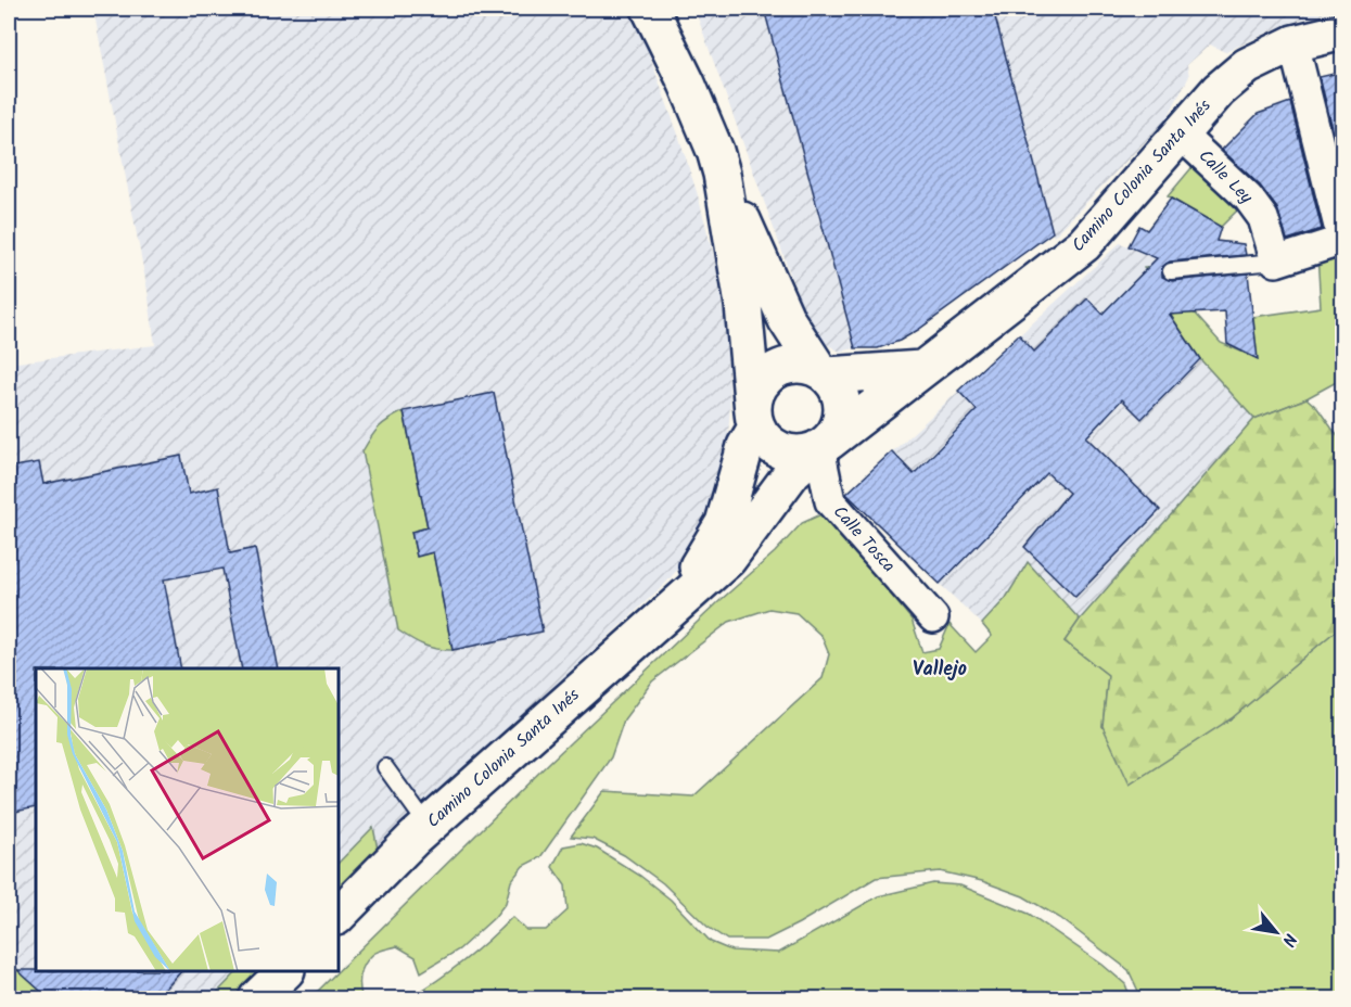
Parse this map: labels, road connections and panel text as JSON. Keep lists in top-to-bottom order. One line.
{"streets":{"main road":["Camino Colonia Santa Inés"],"street":["Calle Ley","Calle Tosca"]},"crossings":[["Camino Colonia Santa Inés","Calle Ley"],["Camino Colonia Santa Inés","Calle Tosca"]],"districts":["Vallejo"],"north":"bottom right"}
